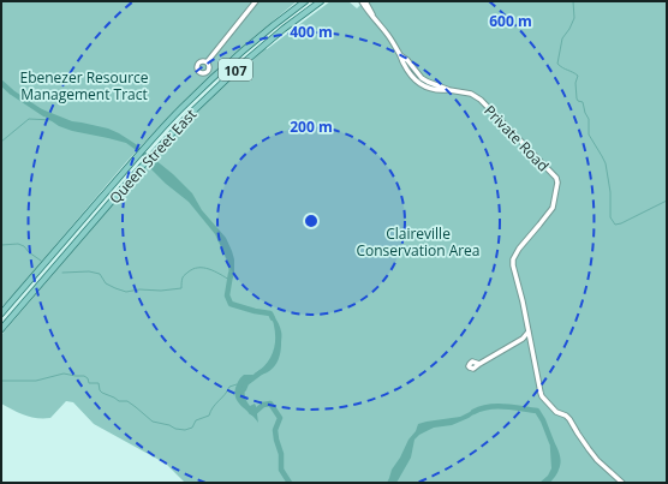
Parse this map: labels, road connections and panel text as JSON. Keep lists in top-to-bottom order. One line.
{"streets":{"main road":["107","Queen Street East"],"street":["Private Road"]},"parks":["Ebenezer Resource Management Tract","Claireville Conservation Area"],"rings":["600 m","400 m","200 m"]}
